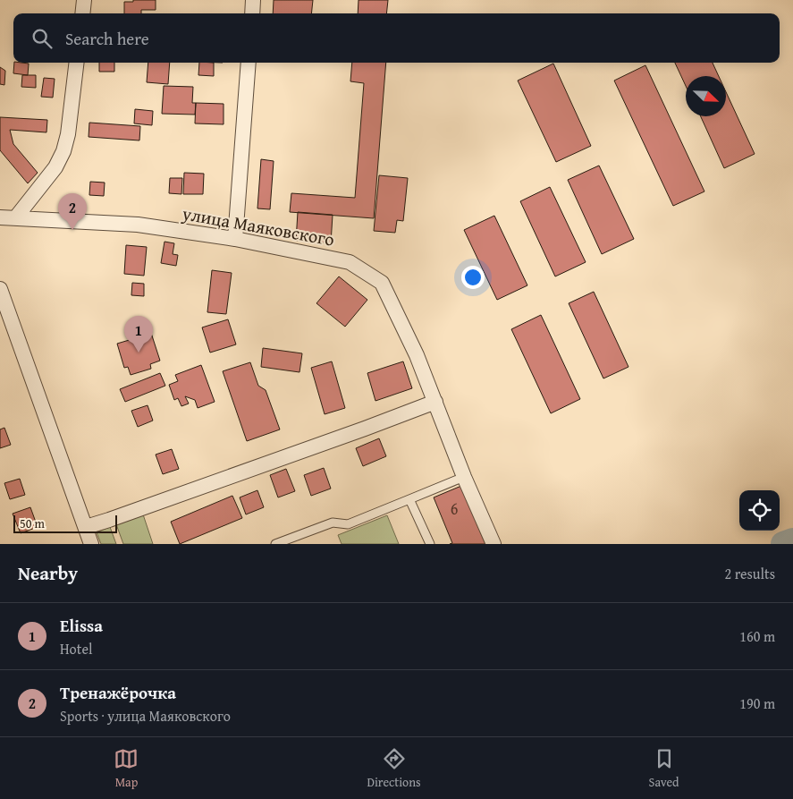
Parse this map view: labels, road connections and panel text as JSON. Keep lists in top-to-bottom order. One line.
{"streets":{"street":["улица Маяковского"]},"house_numbers":["6"],"scale_bar":"50 m","north":"bottom right","page":{"search":"Search here","pins":["2","1"],"scale":"50 m","heading":["Nearby","2 results"],"list":[{"mark":"1","name":"Elissa","note":"Hotel","value":"160 m"},{"mark":"2","name":"Тренажёрочка","note":"Sports · улица Маяковского","value":"190 m"}],"nav":["Map","Directions","Saved"]}}
